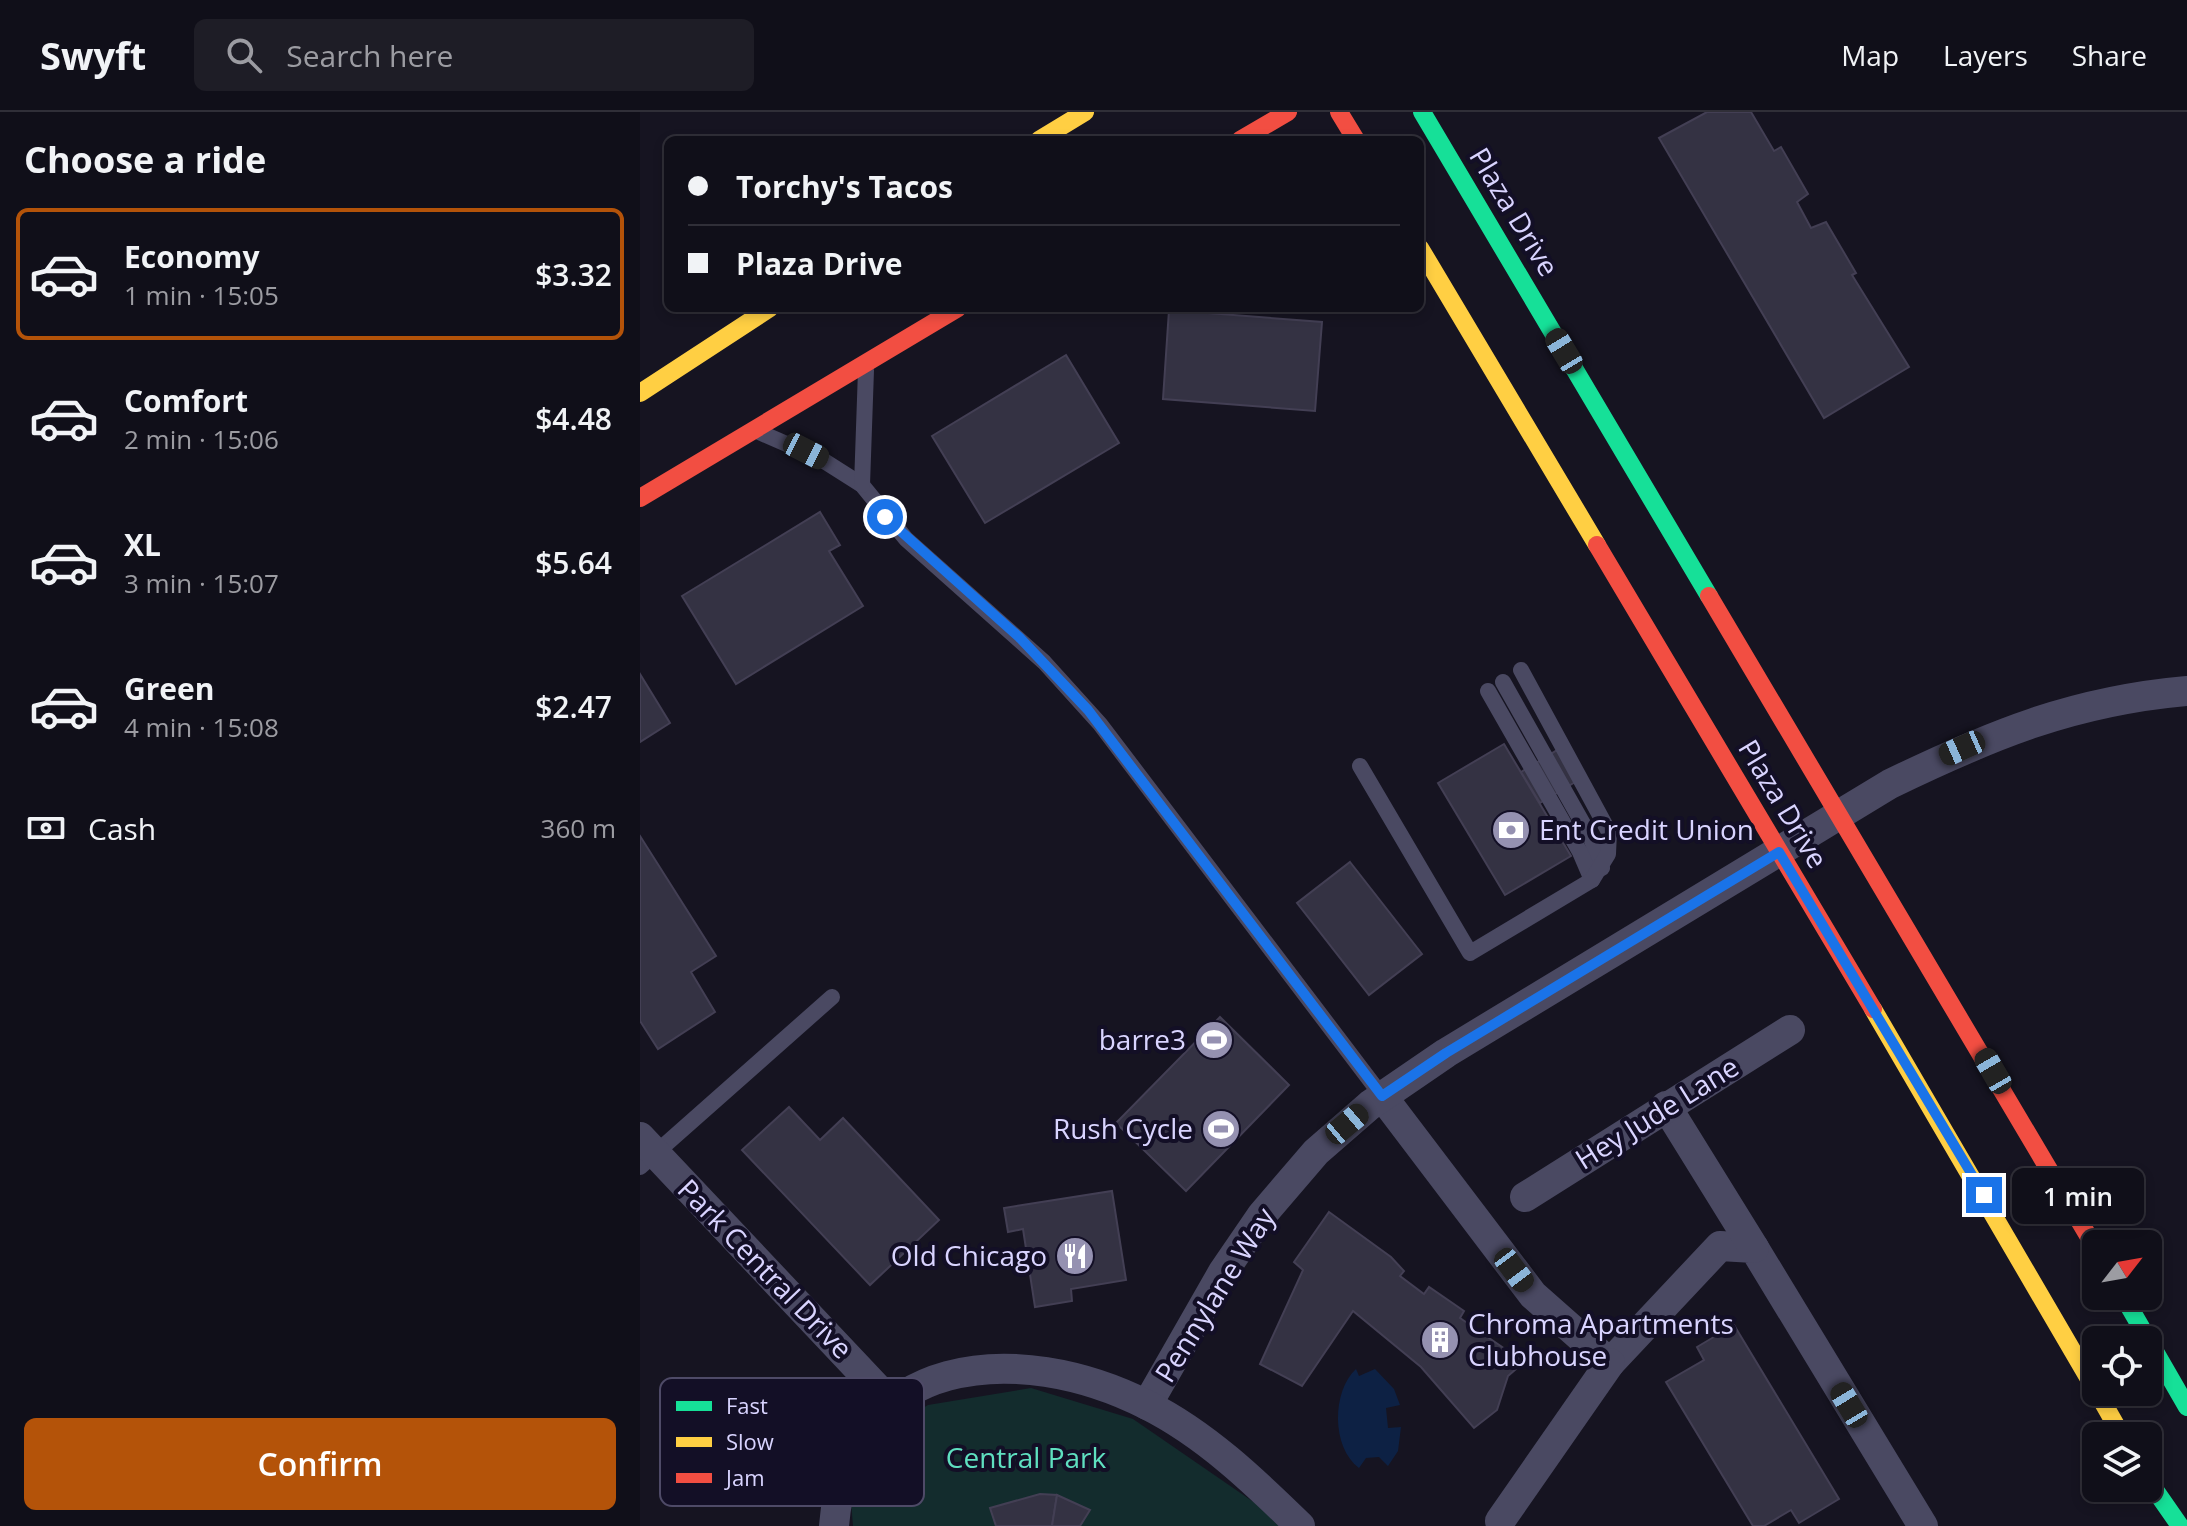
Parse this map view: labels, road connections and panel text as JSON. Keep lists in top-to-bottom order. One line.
{"streets":{"street":["Plaza Drive","Hey Jude Lane","Park Central Drive","Pennylane Way"]},"crossings":[["Plaza Drive","Pennylane Way"]],"parks":["Central Park"],"places":{"bank":["Ent Credit Union"],"sports":["barre3","Rush Cycle"],"restaurant":["Old Chicago"],"building":["Chroma Apartments Clubhouse"]},"legend":["Fast","Slow","Jam"],"north":"top right","page":{"header":"Swyft","search":"Search here","nav":["Map","Layers","Share"],"heading":"Choose a ride","banner":["Torchy's Tacos","Plaza Drive"],"list":[{"name":"Economy","note":"1 min · 15:05","value":"$3.32"},{"name":"Comfort","note":"2 min · 15:06","value":"$4.48"},{"name":"XL","note":"3 min · 15:07","value":"$5.64"},{"name":"Green","note":"4 min · 15:08","value":"$2.47"}],"pay":["Cash","360 m"],"bubble":"1 min","buttons":"Confirm"}}
